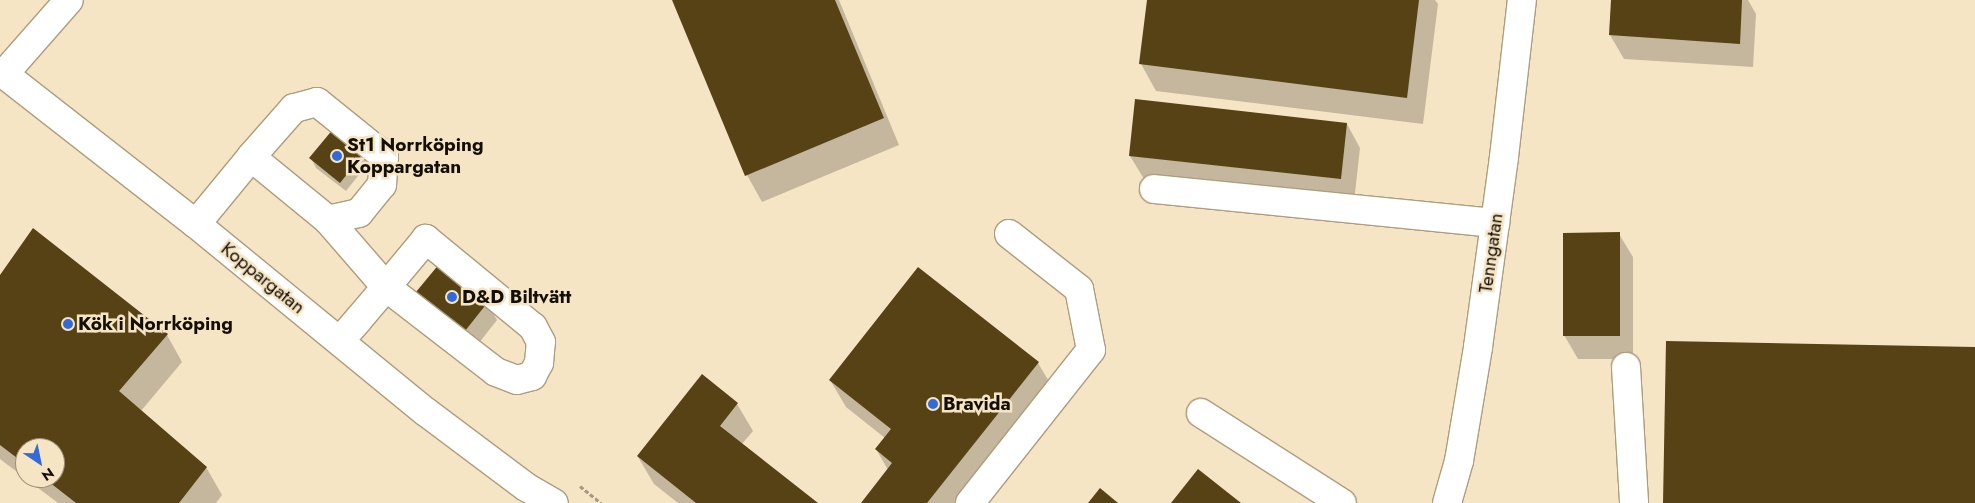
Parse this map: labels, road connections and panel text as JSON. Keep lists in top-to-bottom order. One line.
{"streets":{"street":["Tenngatan","Koppargatan"]},"places":["St1 Norrköping Koppargatan","D&D Biltvätt","Kök i Norrköping","Bravida"],"north":"bottom right"}
